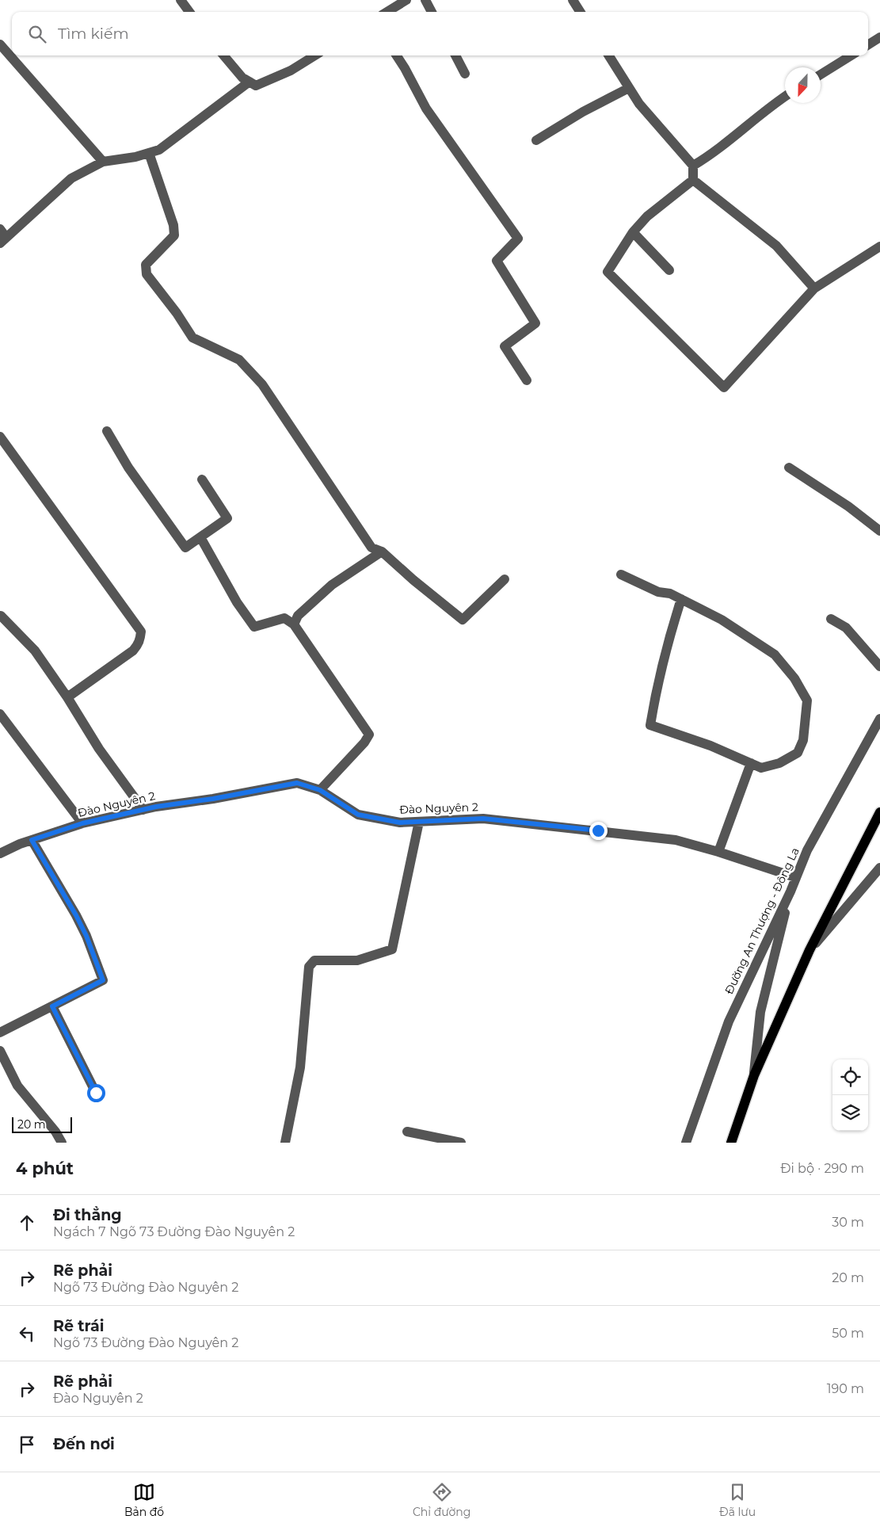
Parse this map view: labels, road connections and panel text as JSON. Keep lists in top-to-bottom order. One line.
{"streets":{"street":["Đào Nguyên 2","Đường An Thượng - Đông La"]},"crossings":[["Đào Nguyên 2","Đường An Thượng - Đông La"]],"scale_bar":"20 m","north":"bottom","page":{"search":"Tìm kiếm","scale":"20 m","heading":["4 phút","Đi bộ · 290 m"],"list":[["Đi thẳng","Ngách 7 Ngõ 73 Đường Đào Nguyên 2","30 m"],["Rẽ phải","Ngõ 73 Đường Đào Nguyên 2","20 m"],["Rẽ trái","Ngõ 73 Đường Đào Nguyên 2","50 m"],["Rẽ phải","Đào Nguyên 2","190 m"],"Đến nơi"],"nav":["Bản đồ","Chỉ đường","Đã lưu"]}}
